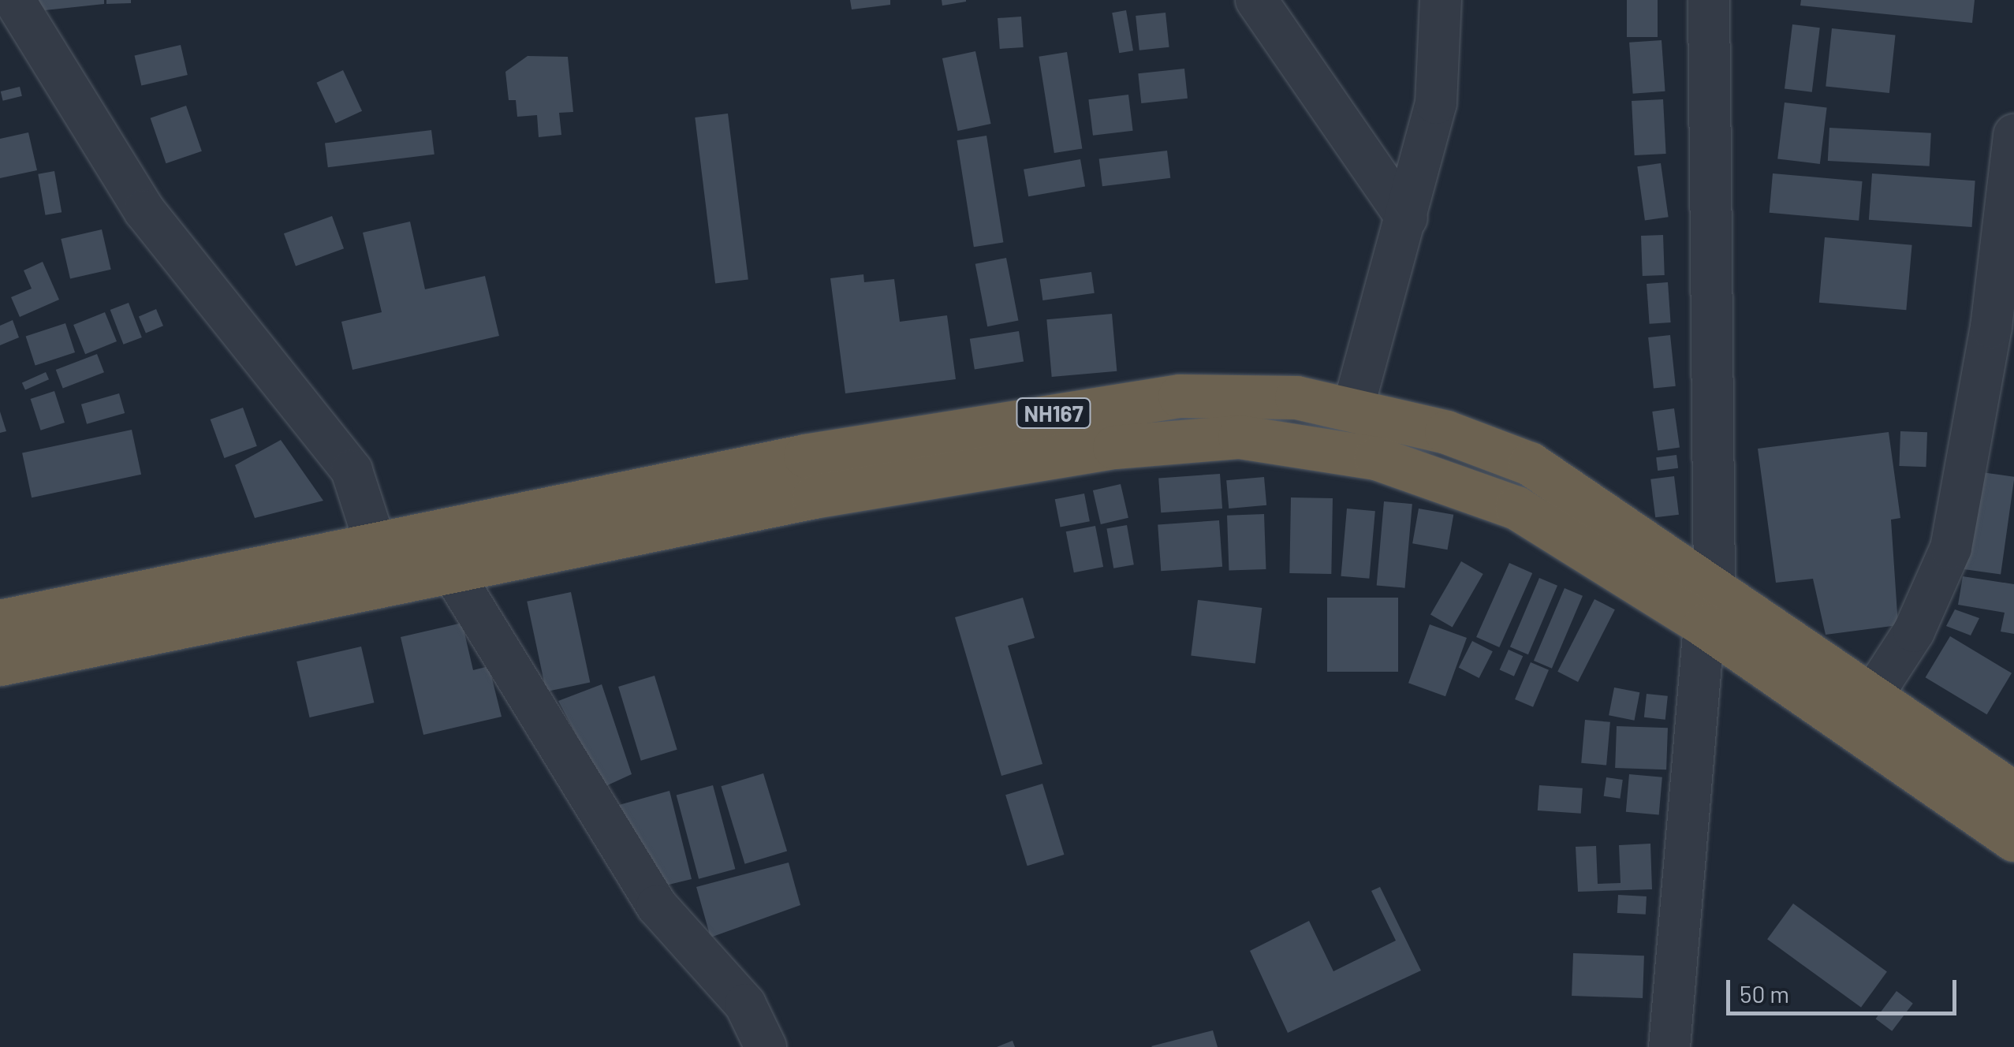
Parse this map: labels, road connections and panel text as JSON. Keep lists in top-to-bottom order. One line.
{"streets":{"highway":["NH167"]},"scale_bar":"50 m"}
